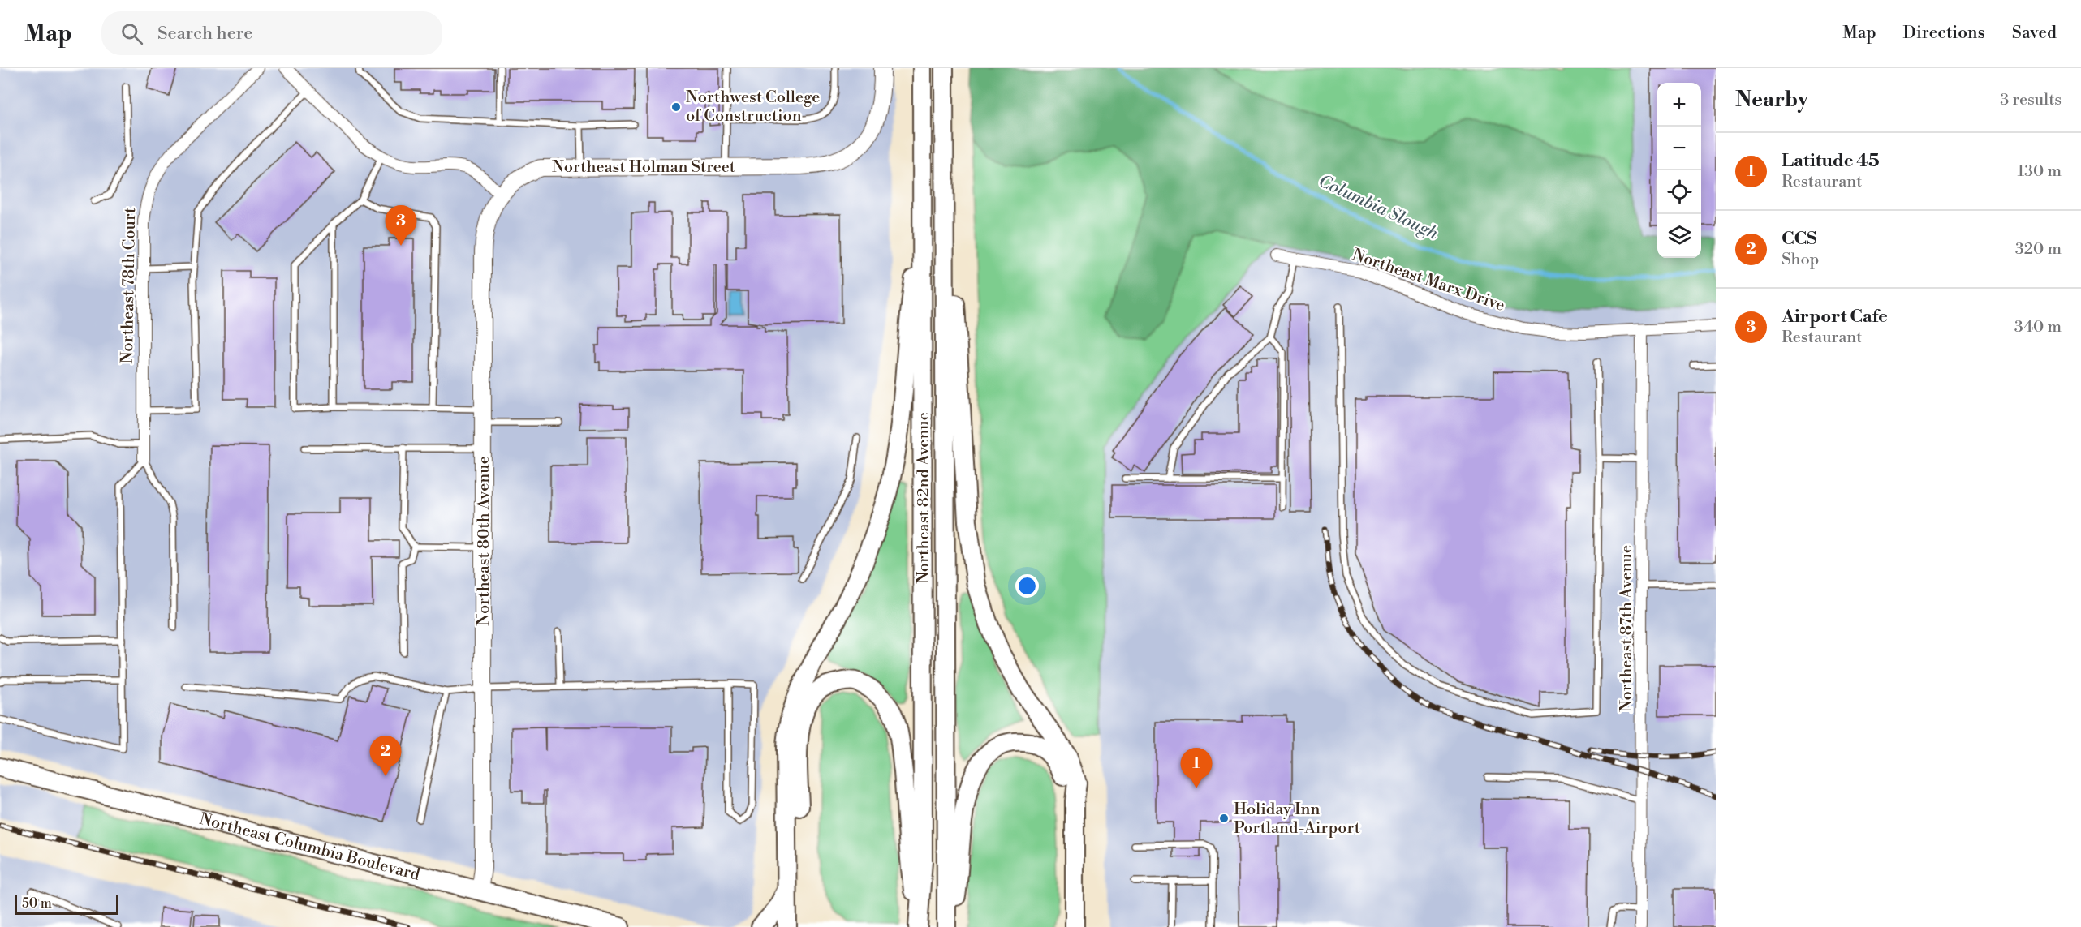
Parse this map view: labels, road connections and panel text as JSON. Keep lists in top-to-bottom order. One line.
{"streets":{"main road":["Northeast 82nd Avenue","Northeast Columbia Boulevard"],"street":["Northeast Holman Street","Northeast Marx Drive","Northeast 78th Court","Northeast 80th Avenue","Northeast 87th Avenue"]},"crossings":[["Northeast Holman Street","Northeast 80th Avenue"],["Northeast Marx Drive","Northeast 87th Avenue"],["Northeast 80th Avenue","Northeast Columbia Boulevard"]],"water":["Columbia Slough"],"places":["Northwest College of Construction","Holiday Inn Portland-Airport"],"scale_bar":"50 m","page":{"header":"Map","search":"Search here","nav":["Map","Directions","Saved"],"heading":["Nearby","3 results"],"map_buttons":["+","−"],"list":[{"mark":"1","name":"Latitude 45","note":"Restaurant","value":"130 m"},{"mark":"2","name":"CCS","note":"Shop","value":"320 m"},{"mark":"3","name":"Airport Cafe","note":"Restaurant","value":"340 m"}],"pins":["3","2","1"],"scale":"50 m"}}
